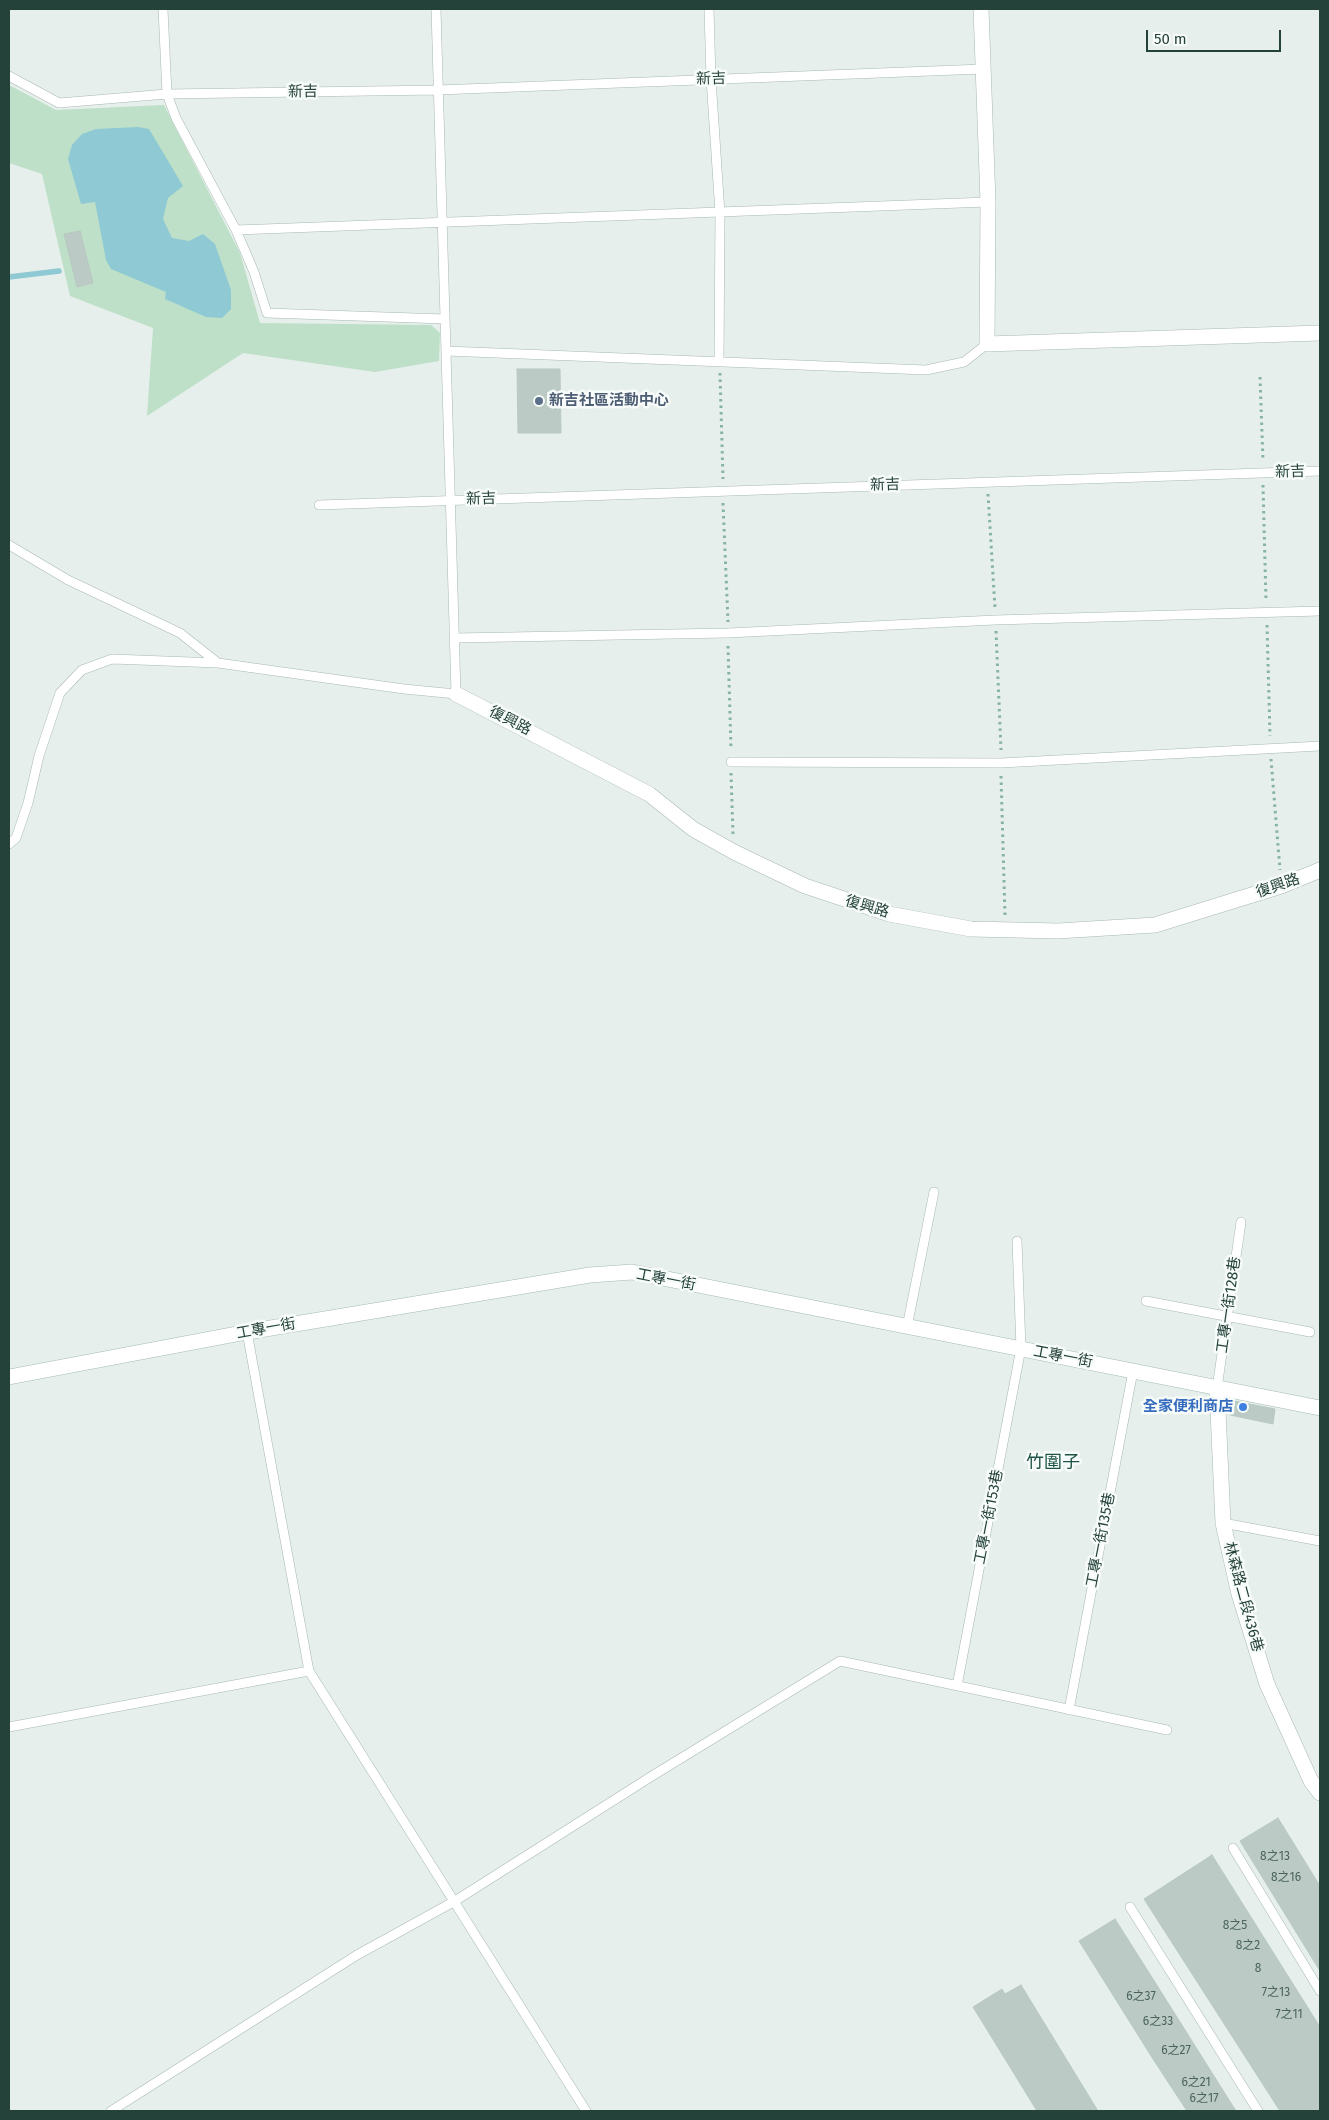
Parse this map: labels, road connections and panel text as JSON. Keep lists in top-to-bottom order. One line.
{"streets":{"street":["復興路","工專一街","林森路二段436巷"],"lane":["新吉","工專一街128巷","工專一街153巷","工專一街135巷"]},"crossings":[["新吉","復興路"],["工專一街","工專一街128巷"],["工專一街","工專一街153巷"],["工專一街","工專一街135巷"],["工專一街","林森路二段436巷"],["工專一街128巷","林森路二段436巷"]],"districts":["竹圍子"],"places":["新吉社區活動中心","全家便利商店"],"house_numbers":["8之13","8之16","8之5","8之2","8","7之13","6之37","7之11","6之33","6之27","6之21","6之17"],"scale_bar":"50 m"}
